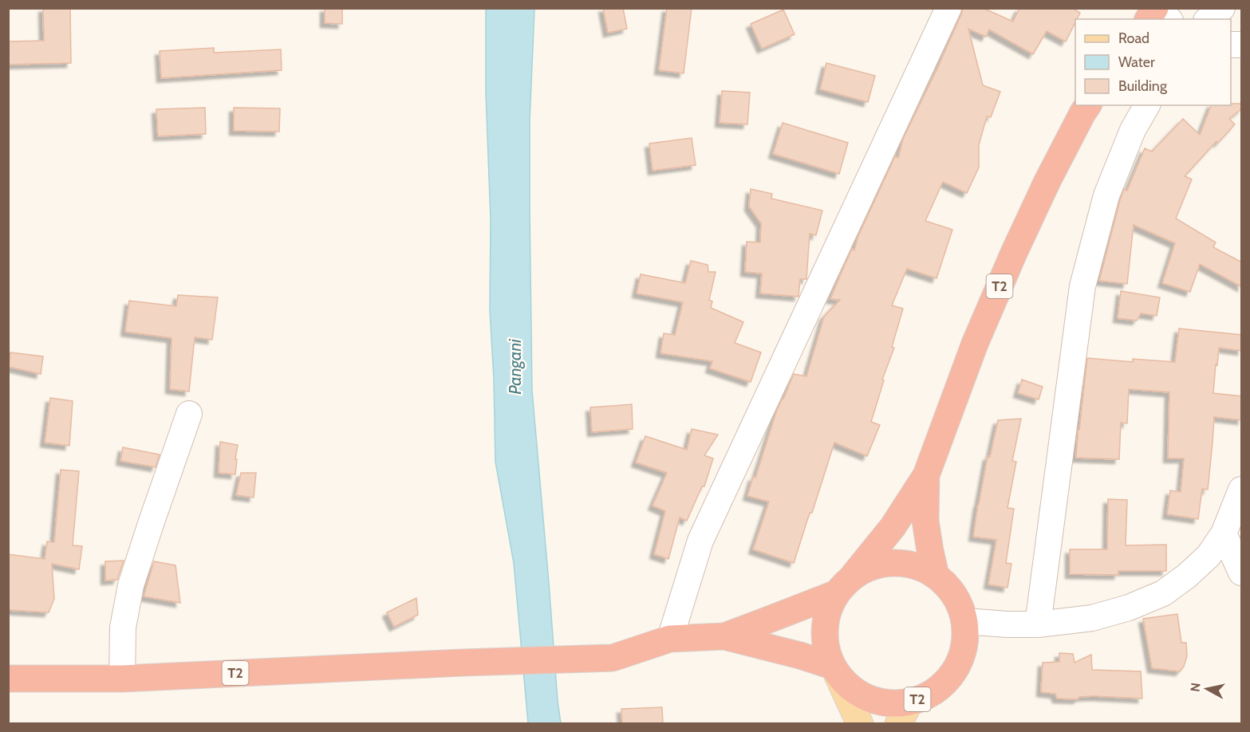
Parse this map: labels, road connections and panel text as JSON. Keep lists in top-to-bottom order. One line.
{"streets":{"highway":["T2"]},"water":["Pangani"],"legend":["Road","Water","Building"],"north":"left"}
